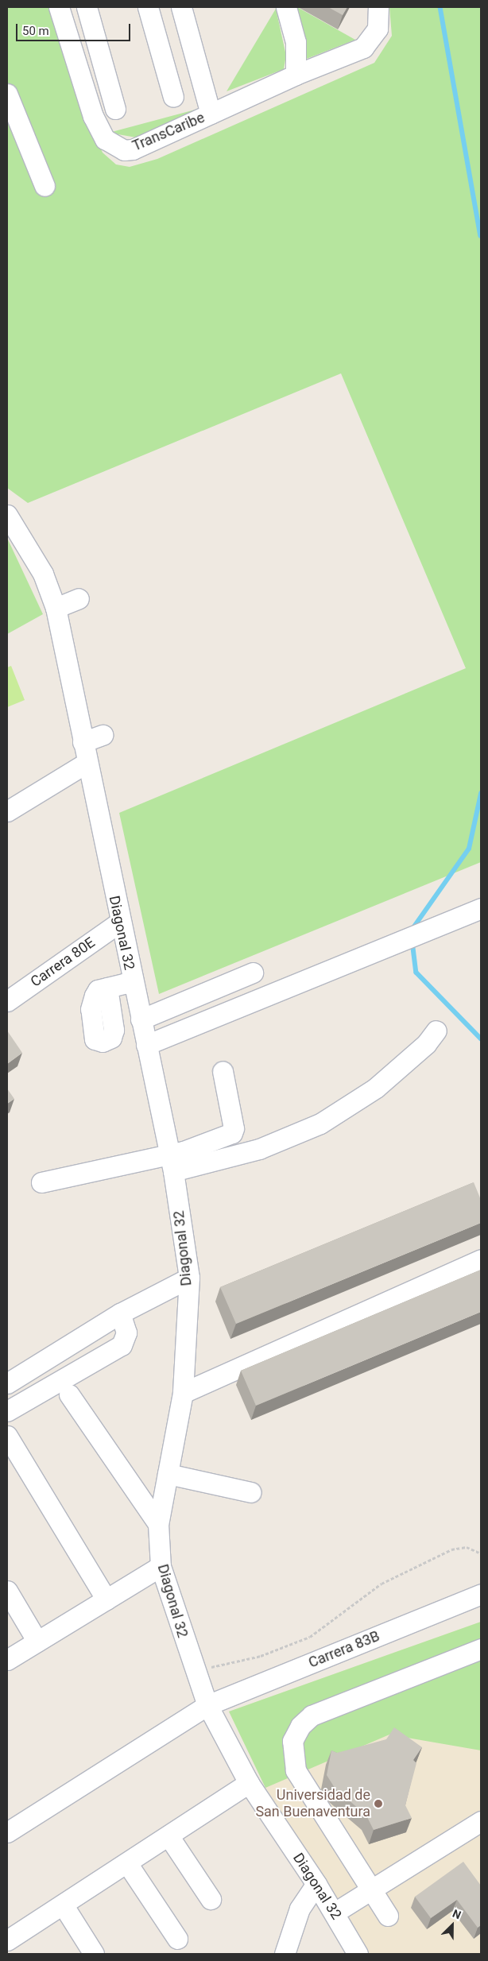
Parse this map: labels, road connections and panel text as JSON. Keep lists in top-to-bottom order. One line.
{"streets":{"street":["TransCaribe","Diagonal 32","Carrera 80E","Carrera 83B"]},"crossings":[["Diagonal 32","Carrera 80E"],["Diagonal 32","Carrera 83B"]],"places":["Universidad de San Buenaventura"],"scale_bar":"50 m","north":"top right"}
